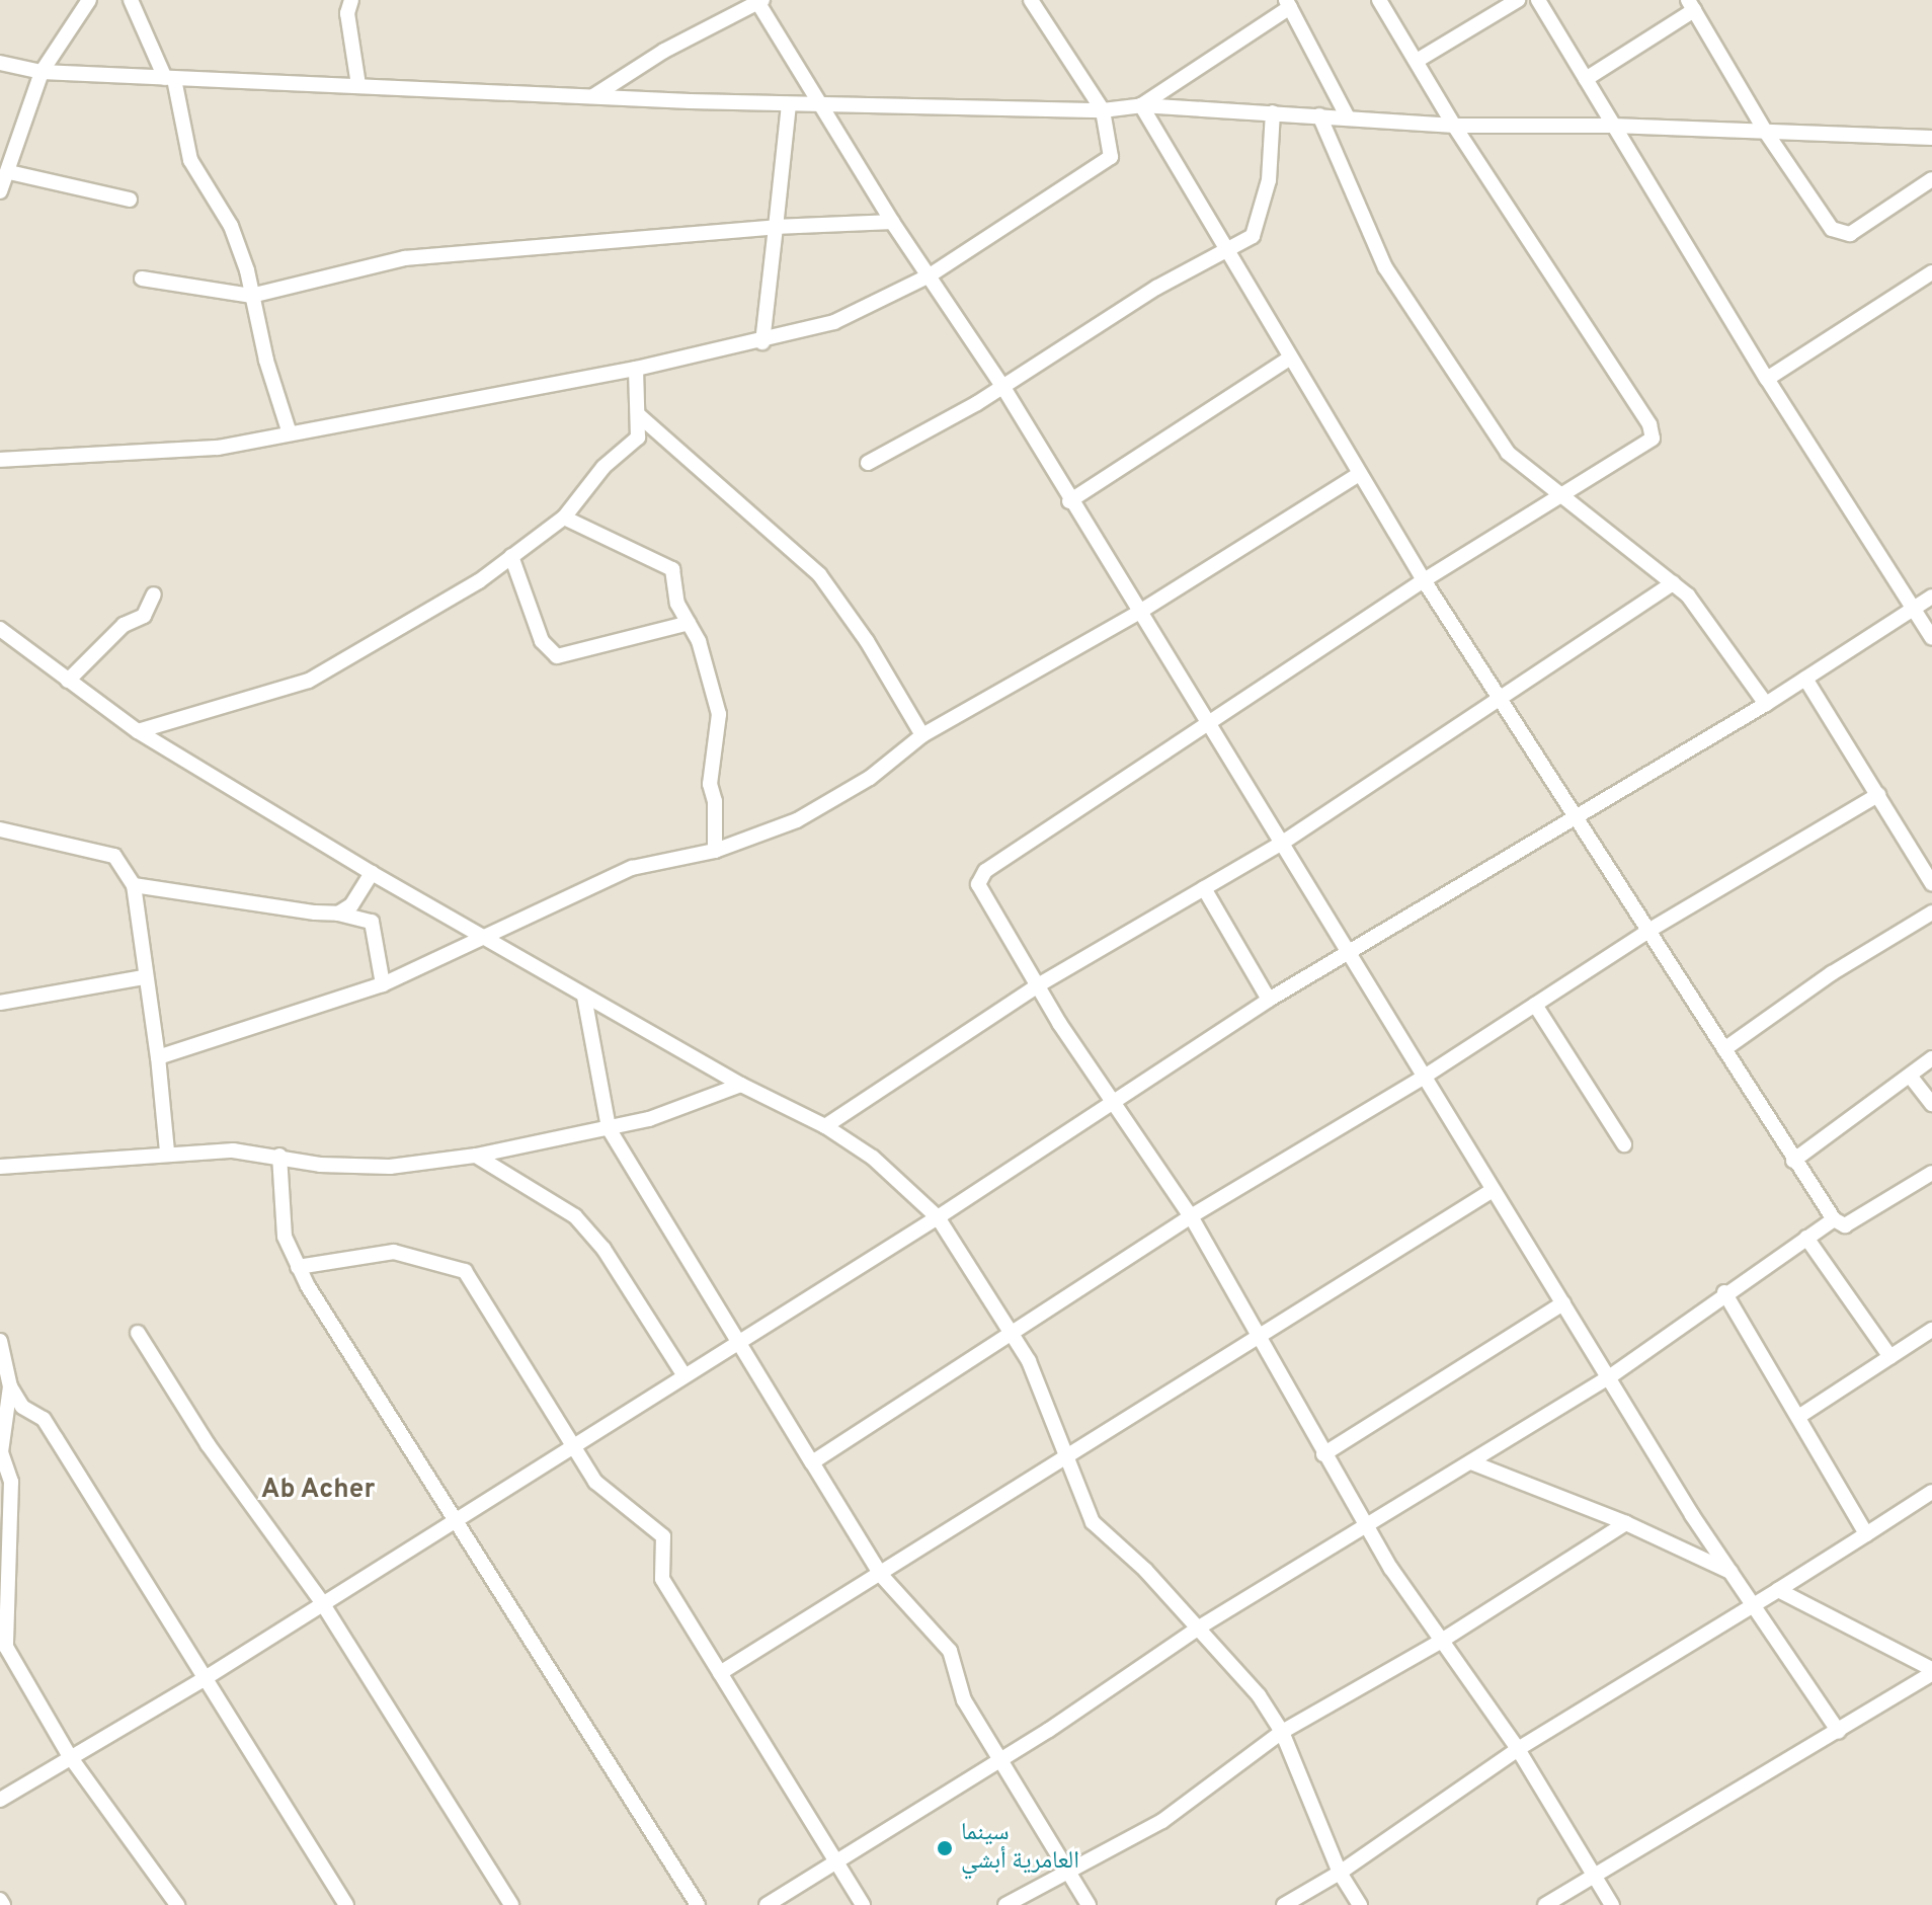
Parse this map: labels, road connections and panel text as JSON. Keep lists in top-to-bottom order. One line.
{"districts":["Ab Acher"],"places":["سينما العامرية أبشي"]}
